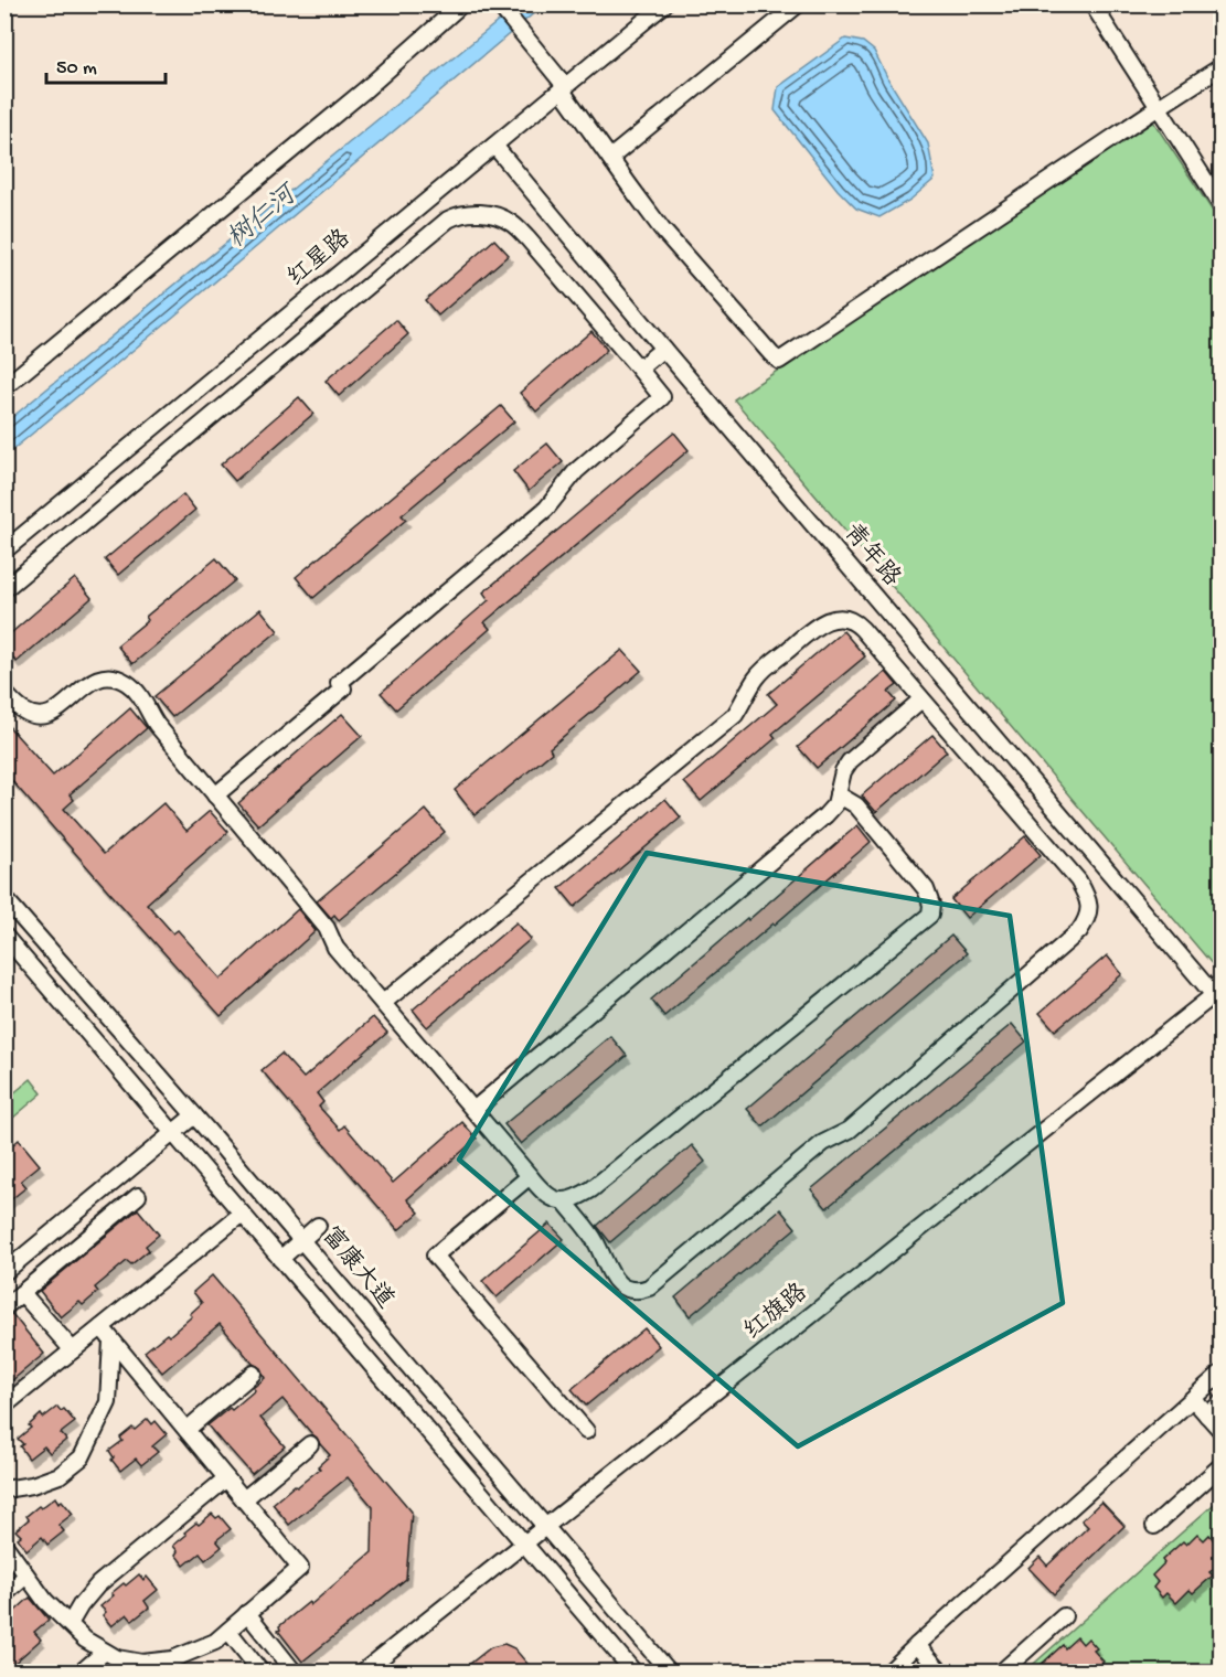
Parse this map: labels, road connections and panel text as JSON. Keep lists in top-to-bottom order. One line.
{"streets":{"street":["红星路","青年路","富康大道","红旗路"]},"crossings":[["红星路","青年路"],["青年路","红旗路"],["富康大道","红旗路"]],"water":["树仁河"],"scale_bar":"50 m"}
